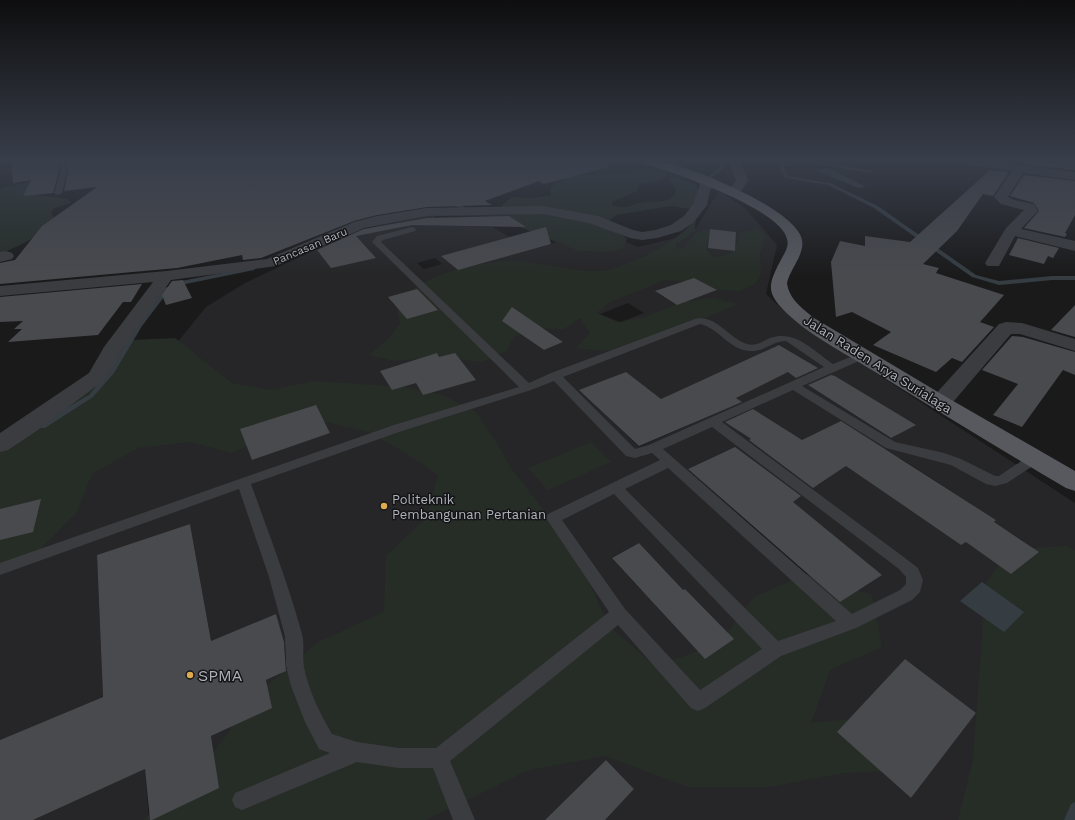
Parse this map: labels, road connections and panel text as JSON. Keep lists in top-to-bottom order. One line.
{"streets":{"main road":["Jalan Raden Arya Surialaga"],"street":["Pancasan Baru"]},"places":["Politeknik Pembangunan Pertanian","SPMA"]}
